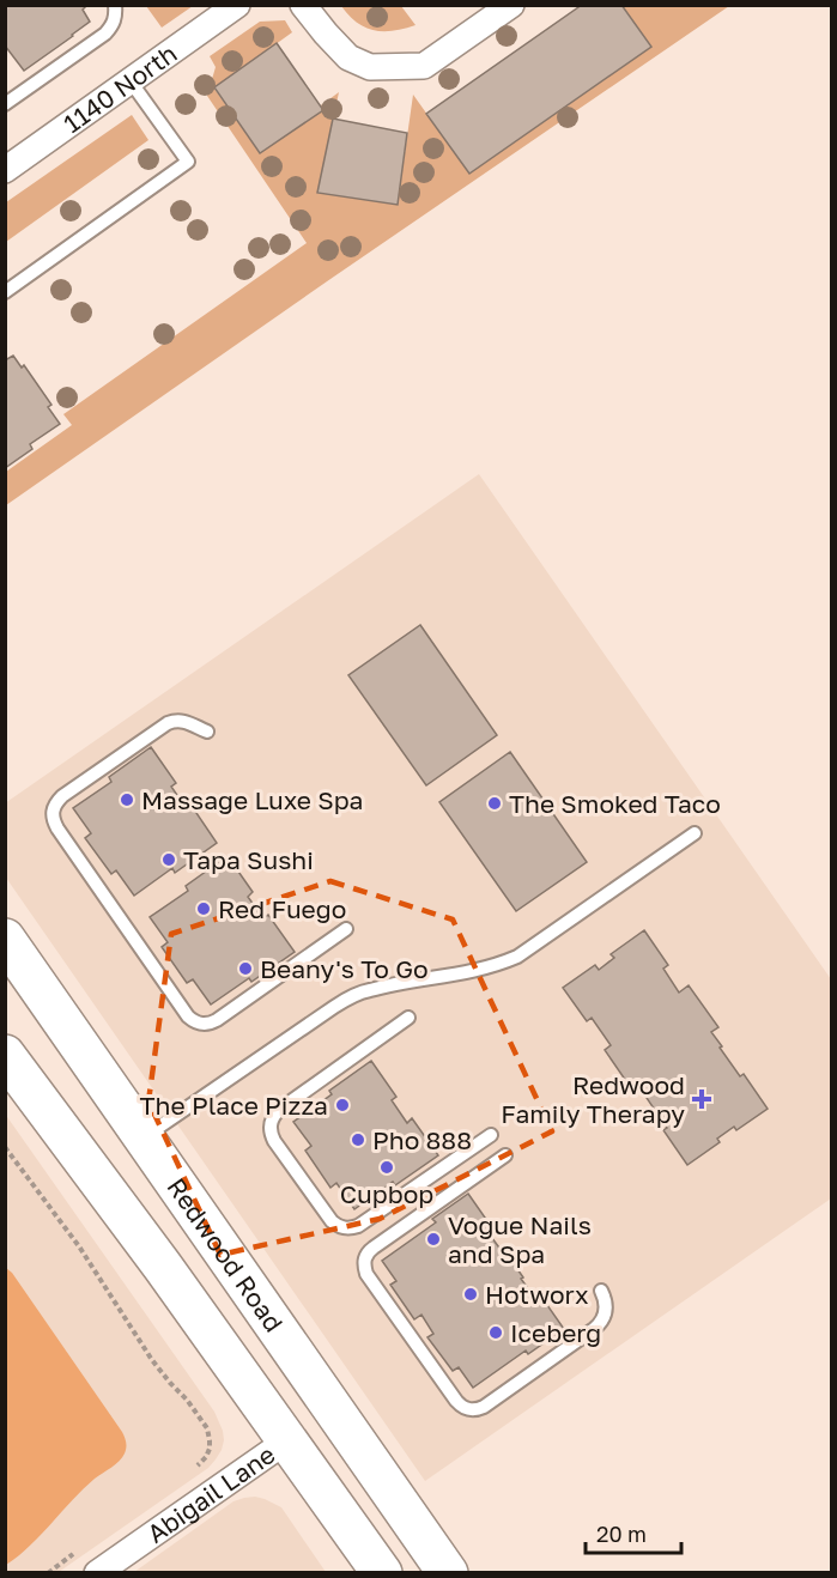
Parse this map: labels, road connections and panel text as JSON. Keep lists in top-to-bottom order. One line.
{"streets":{"main road":["Redwood Road"],"street":["1140 North","Abigail Lane"]},"places":{"other":["Massage Luxe Spa","The Smoked Taco","Tapa Sushi","Red Fuego","Beany's To Go","The Place Pizza","Pho 888","Cupbop","Vogue Nails and Spa","Hotworx","Iceberg"],"health":["Redwood Family Therapy"]},"scale_bar":"20 m"}
